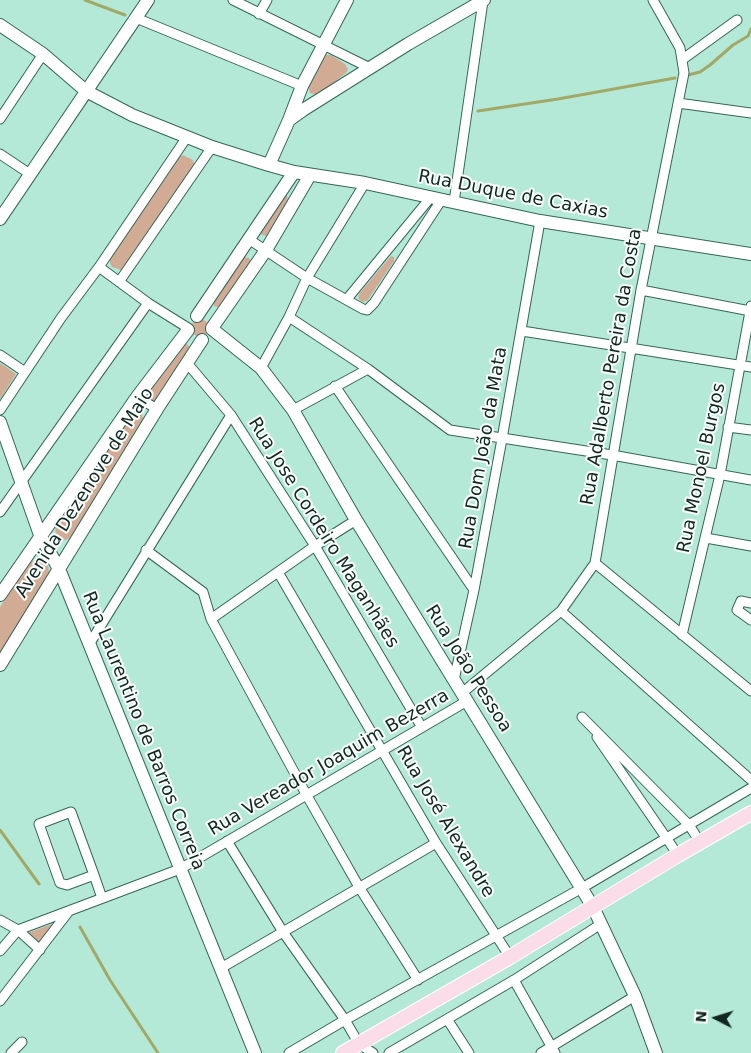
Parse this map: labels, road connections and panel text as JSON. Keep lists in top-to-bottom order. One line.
{"streets":{"street":["Rua Duque de Caxias","Rua Adalberto Pereira da Costa","Rua Dom João da Mata","Rua Monoel Burgos","Avenida Dezenove de Maio","Rua Jose Cordeiro Maganhães","Rua João Pessoa","Rua Laurentino de Barros Correia","Rua Vereador Joaquim Bezerra","Rua José Alexandre"]},"crossings":[["Rua Duque de Caxias","Rua Adalberto Pereira da Costa"],["Rua Duque de Caxias","Rua Dom João da Mata"],["Rua Adalberto Pereira da Costa","Rua João Pessoa"],["Rua Adalberto Pereira da Costa","Rua Vereador Joaquim Bezerra"],["Rua Dom João da Mata","Rua João Pessoa"],["Avenida Dezenove de Maio","Rua Jose Cordeiro Maganhães"],["Avenida Dezenove de Maio","Rua João Pessoa"],["Avenida Dezenove de Maio","Rua Laurentino de Barros Correia"],["Rua Jose Cordeiro Maganhães","Rua Vereador Joaquim Bezerra"],["Rua João Pessoa","Rua Vereador Joaquim Bezerra"],["Rua Laurentino de Barros Correia","Rua Vereador Joaquim Bezerra"],["Rua Vereador Joaquim Bezerra","Rua José Alexandre"]],"north":"left"}
